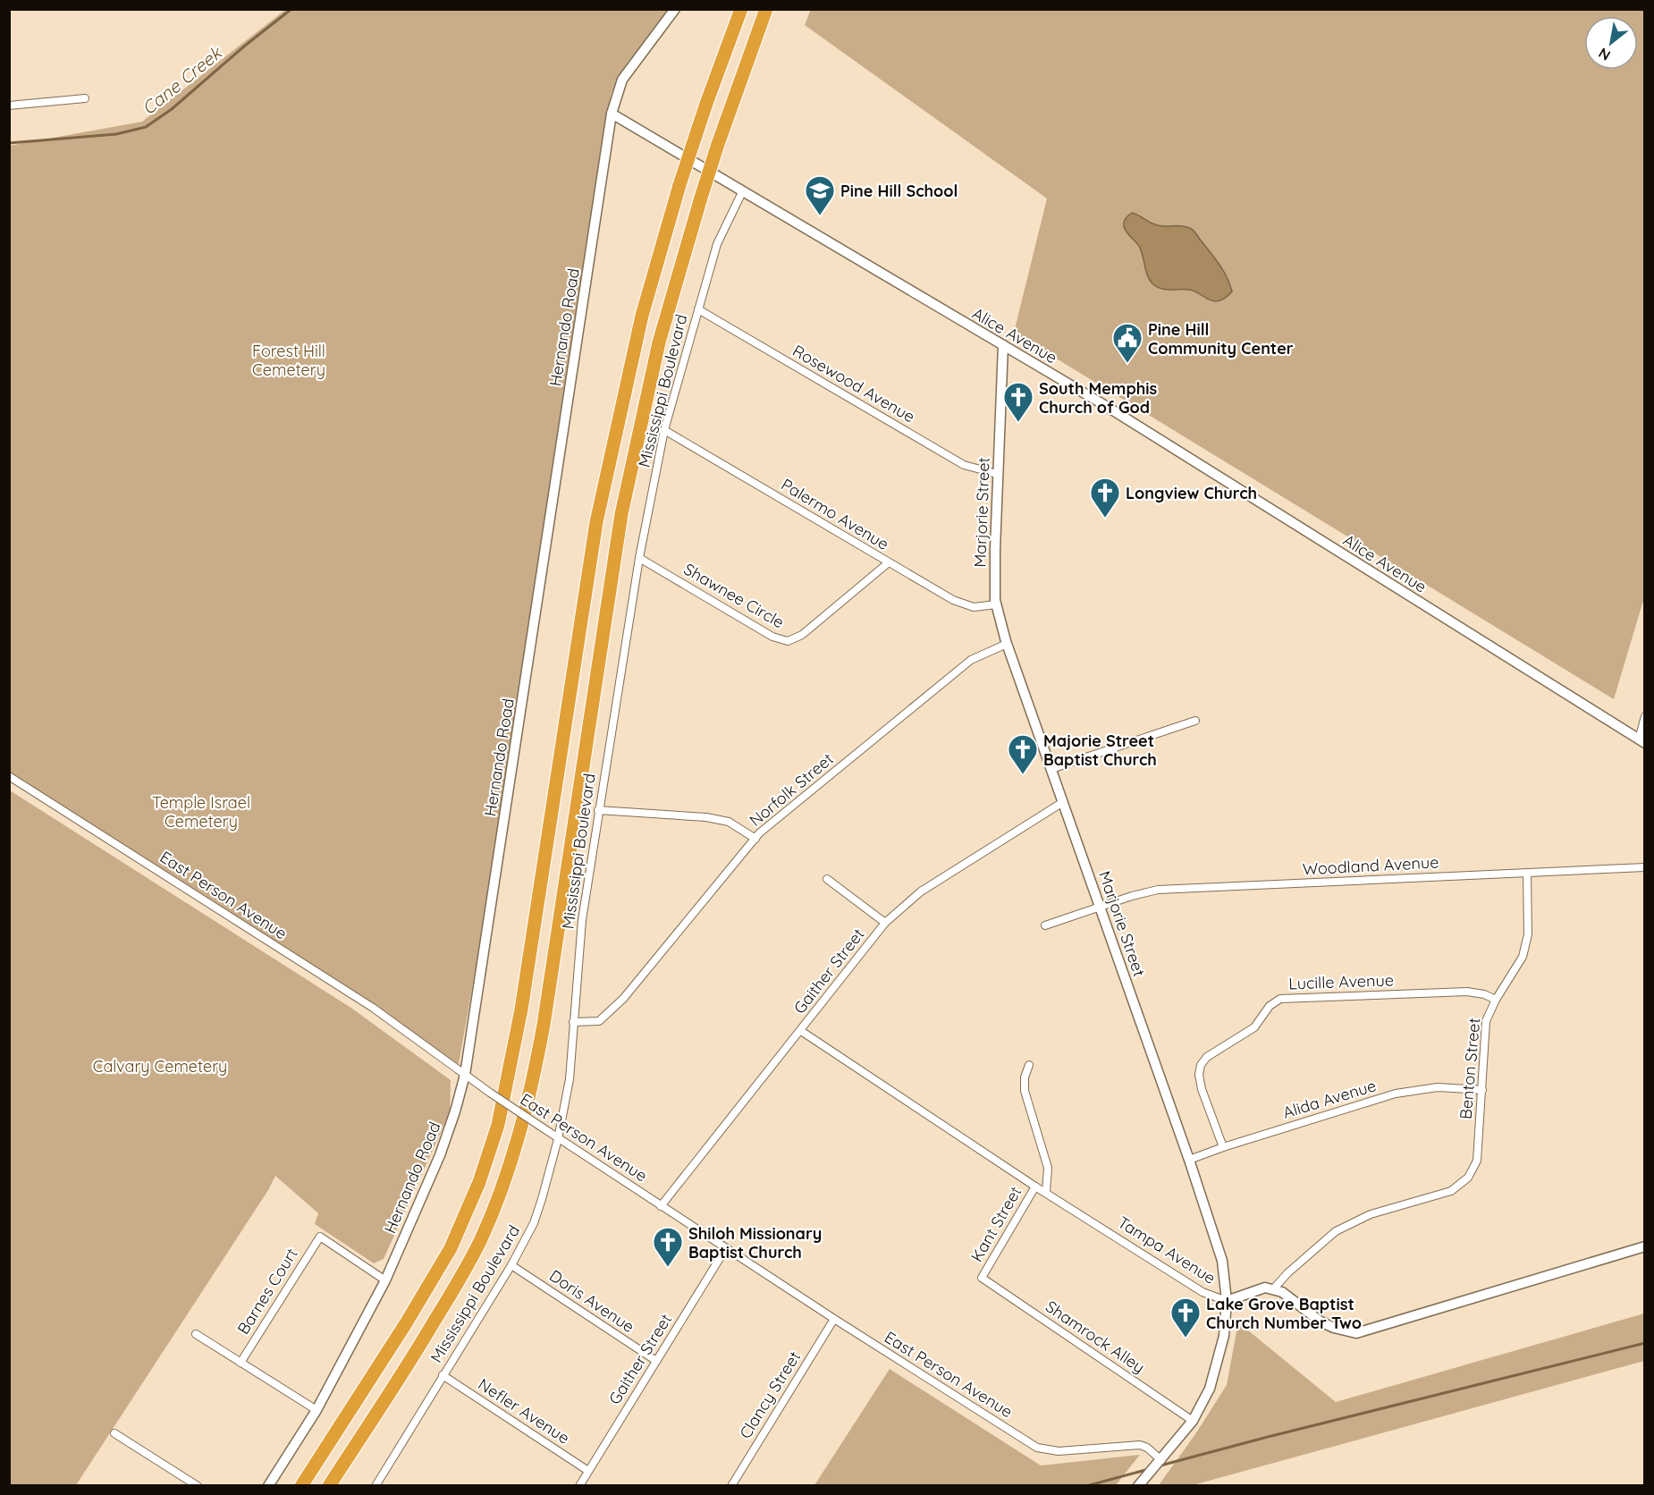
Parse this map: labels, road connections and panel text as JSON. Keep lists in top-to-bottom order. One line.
{"streets":{"street":["Hernando Road","Alice Avenue","Rosewood Avenue","Mississippi Boulevard","Marjorie Street","Palermo Avenue","Shawnee Circle","Norfolk Street","Woodland Avenue","East Person Avenue","Gaither Street","Lucille Avenue","Benton Street","Alida Avenue","Kant Street","Tampa Avenue","Barnes Court","Doris Avenue","Shamrock Alley","Clancy Street","Nefler Avenue"]},"crossings":[["Hernando Road","Alice Avenue"],["Hernando Road","East Person Avenue"],["Hernando Road","Barnes Court"],["Alice Avenue","Mississippi Boulevard"],["Alice Avenue","Marjorie Street"],["Rosewood Avenue","Mississippi Boulevard"],["Rosewood Avenue","Marjorie Street"],["Mississippi Boulevard","Palermo Avenue"],["Mississippi Boulevard","Shawnee Circle"],["Mississippi Boulevard","Norfolk Street"],["Mississippi Boulevard","East Person Avenue"],["Mississippi Boulevard","Doris Avenue"],["Mississippi Boulevard","Nefler Avenue"],["Marjorie Street","Palermo Avenue"],["Marjorie Street","Norfolk Street"],["Marjorie Street","Woodland Avenue"],["Marjorie Street","East Person Avenue"],["Marjorie Street","Gaither Street"],["Marjorie Street","Alida Avenue"],["Marjorie Street","Tampa Avenue"],["Marjorie Street","Shamrock Alley"],["Palermo Avenue","Shawnee Circle"],["Woodland Avenue","Benton Street"],["East Person Avenue","Gaither Street"],["East Person Avenue","Clancy Street"],["Gaither Street","Tampa Avenue"],["Gaither Street","Doris Avenue"],["Gaither Street","Nefler Avenue"],["Lucille Avenue","Benton Street"],["Lucille Avenue","Alida Avenue"],["Benton Street","Alida Avenue"],["Benton Street","Tampa Avenue"],["Kant Street","Tampa Avenue"],["Kant Street","Shamrock Alley"]],"water":["Cane Creek"],"parks":["Forest Hill Cemetery","Temple Israel Cemetery","Calvary Cemetery"],"places":{"school or university":["Pine Hill School"],"public building":["Pine Hill Community Center"],"church":["South Memphis Church of God","Longview Church","Majorie Street Baptist Church","Shiloh Missionary Baptist Church","Lake Grove Baptist Church Number Two"]},"north":"bottom left"}
